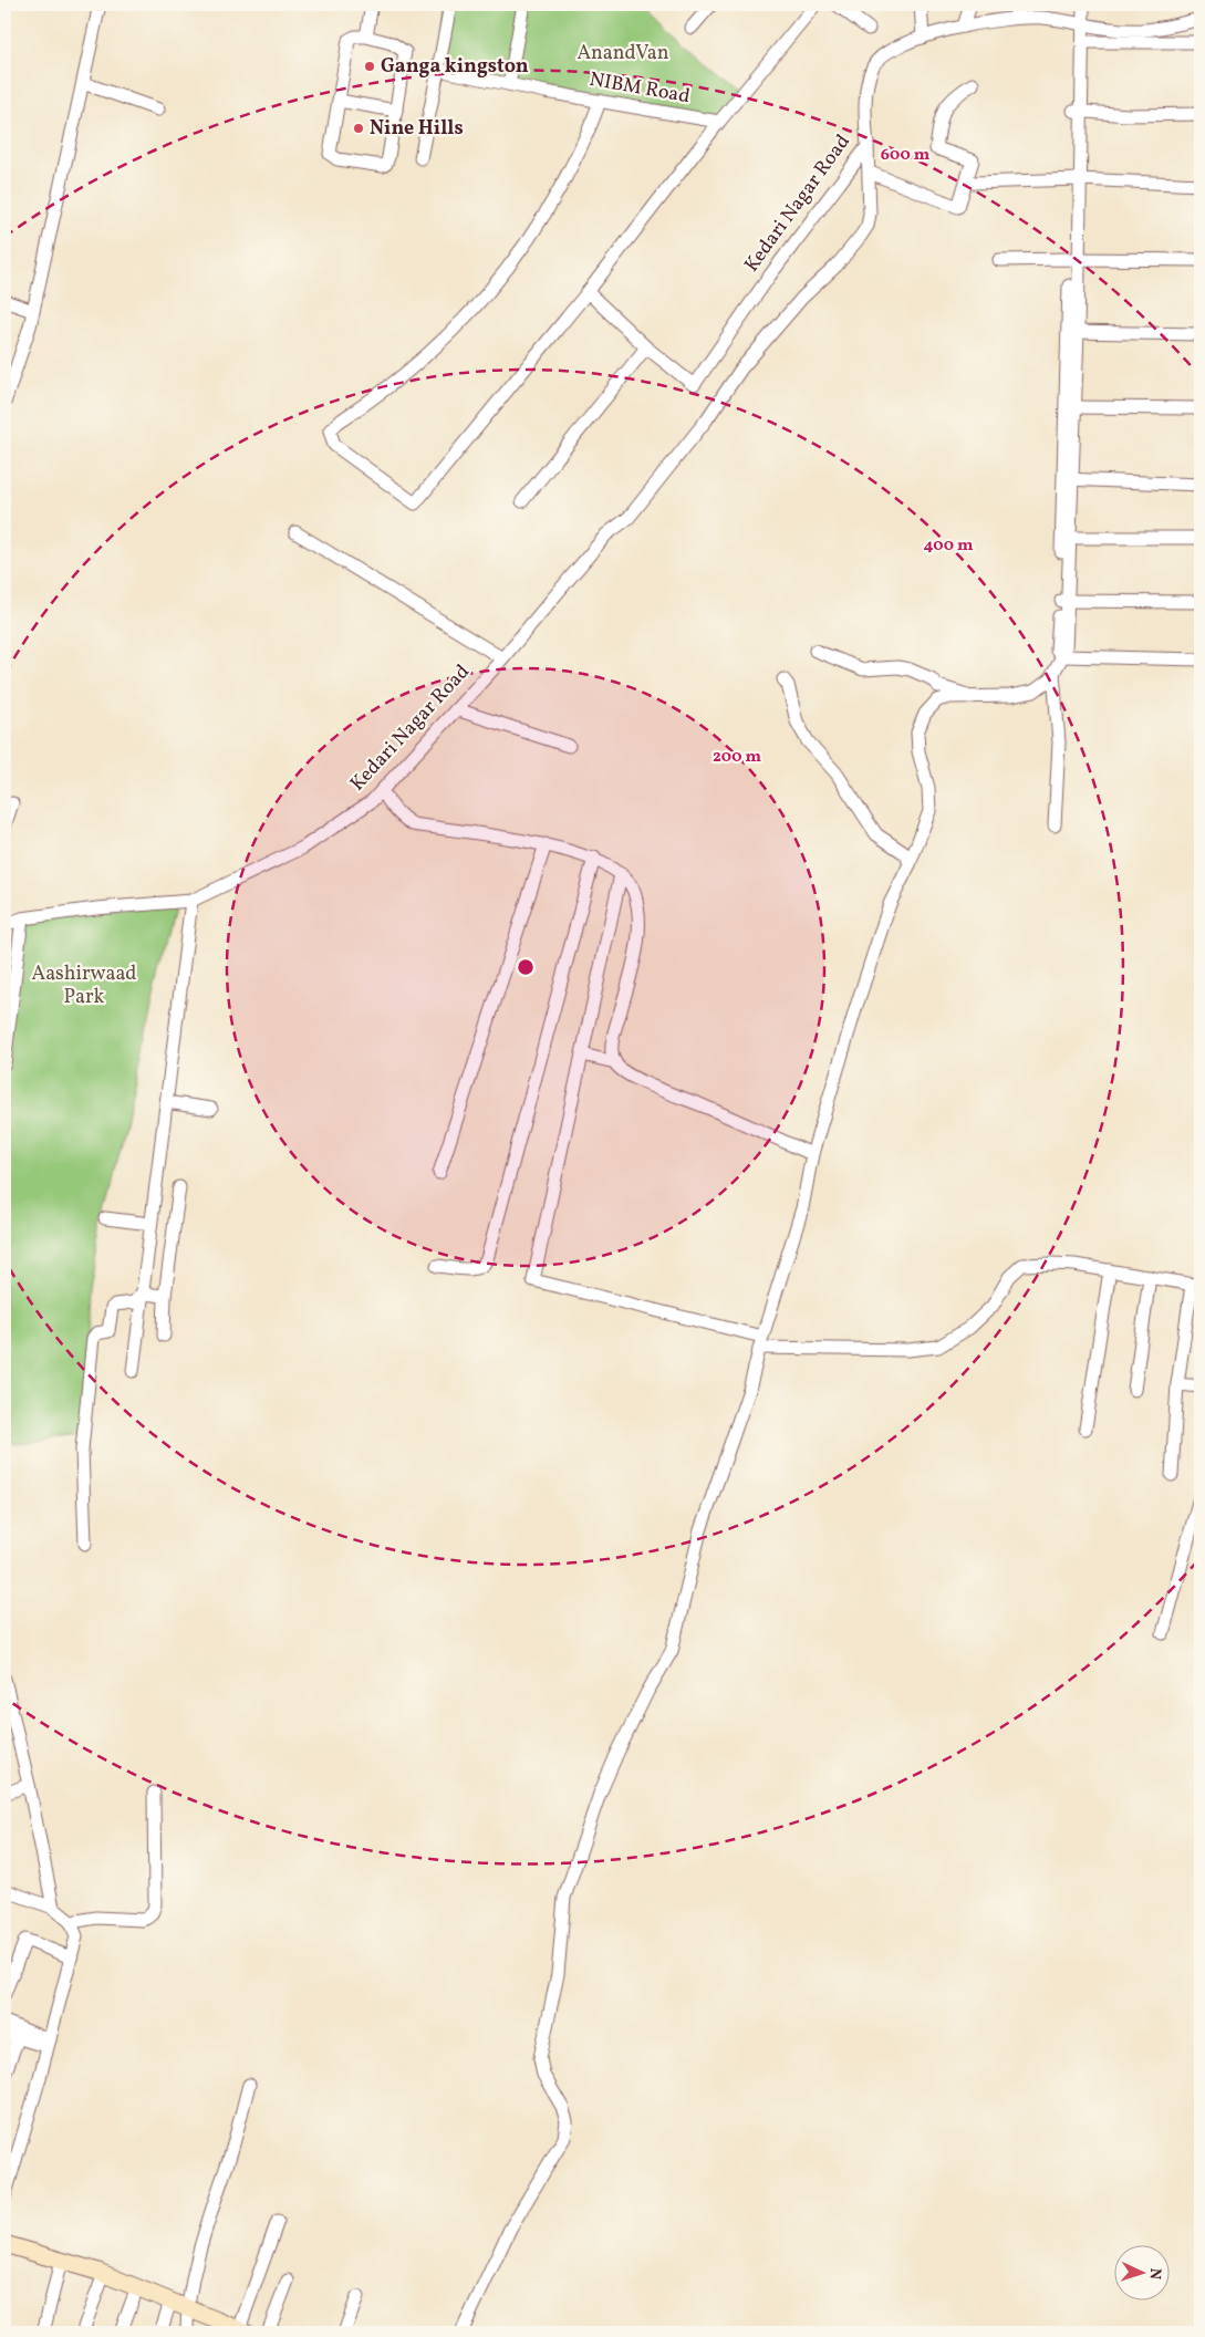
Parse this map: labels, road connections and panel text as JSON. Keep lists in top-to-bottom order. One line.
{"streets":{"street":["NIBM Road","Kedari Nagar Road"]},"parks":["AnandVan","Aashirwaad Park"],"places":["Ganga kingston","Nine Hills"],"north":"right","rings":["600 m","400 m","200 m"]}
